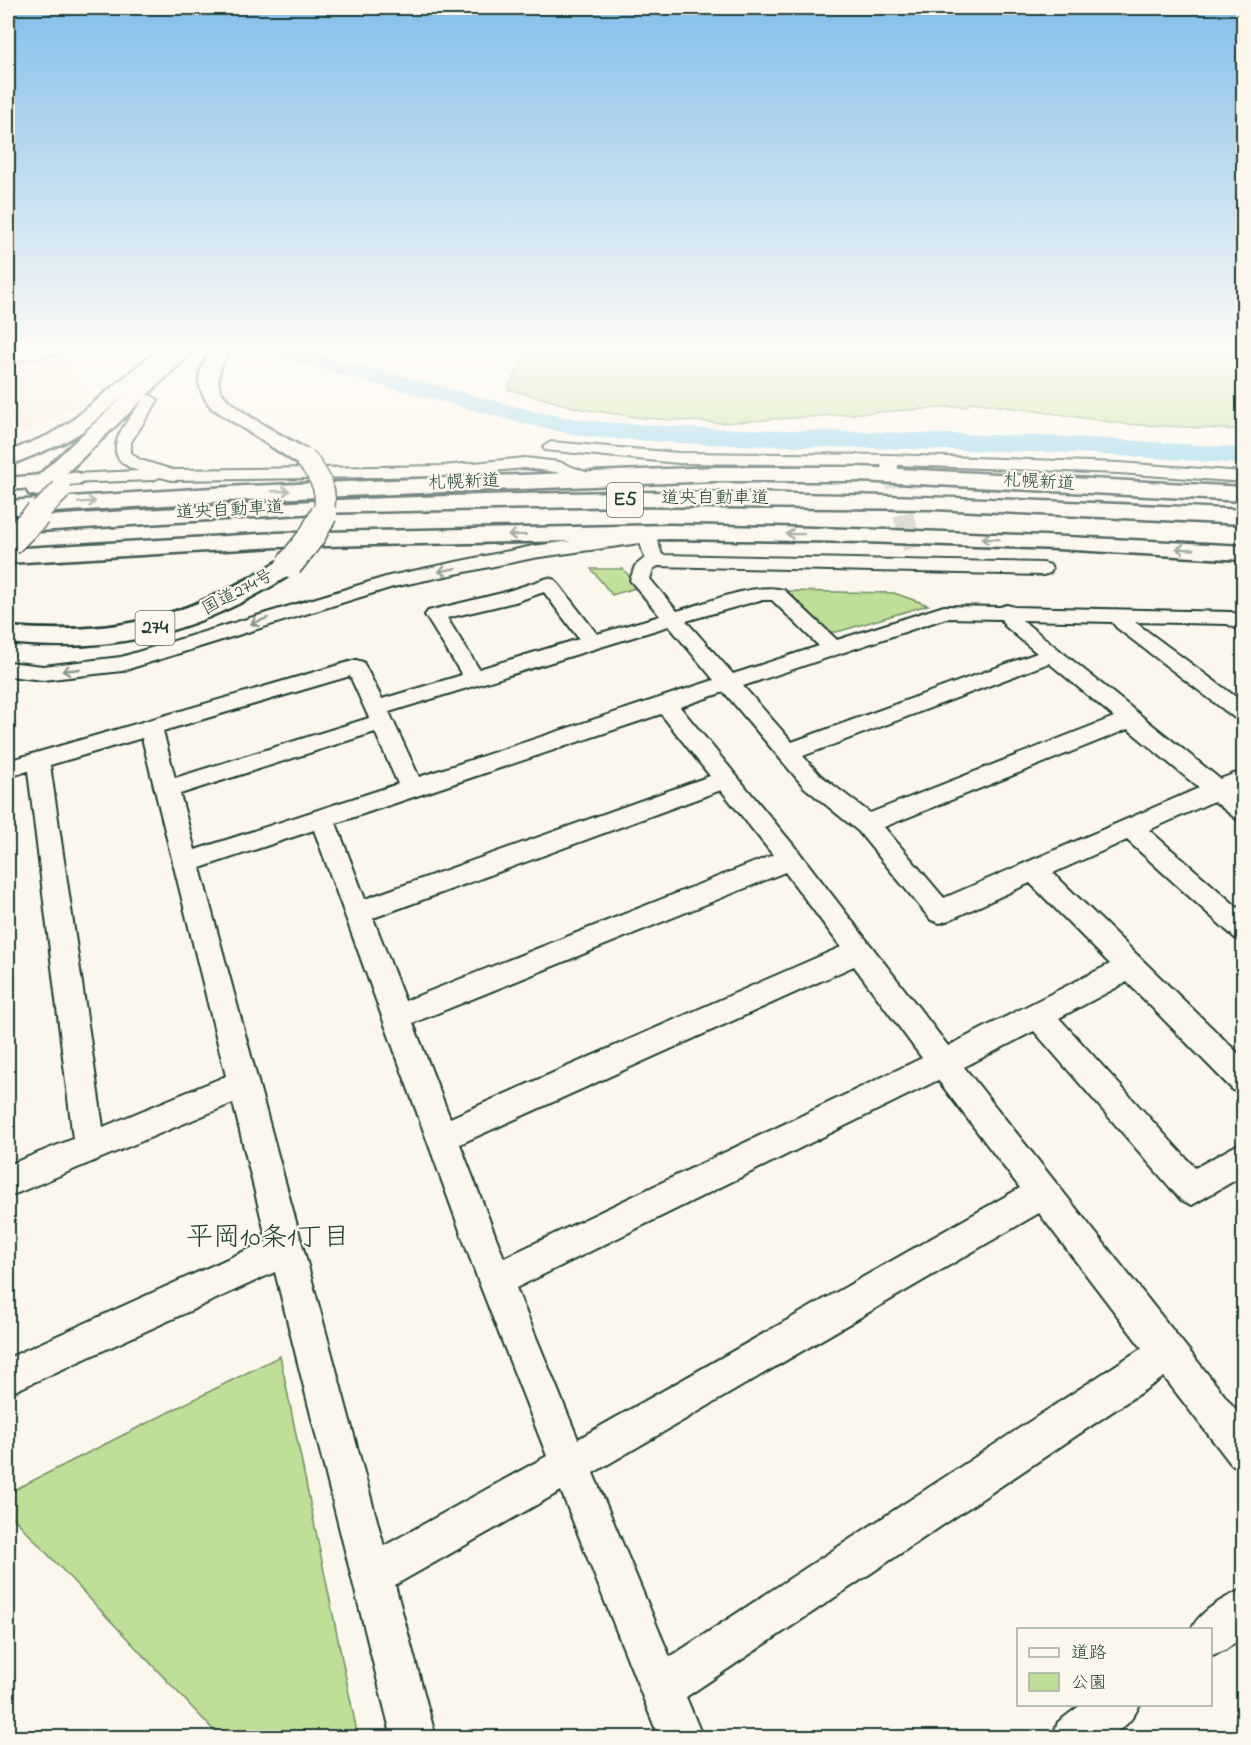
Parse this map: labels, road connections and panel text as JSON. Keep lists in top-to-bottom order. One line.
{"streets":{"main road":["札幌新道","道央自動車道","E5","国道274号","274"]},"districts":["平岡10条1丁目"],"legend":["道路","公園"]}
